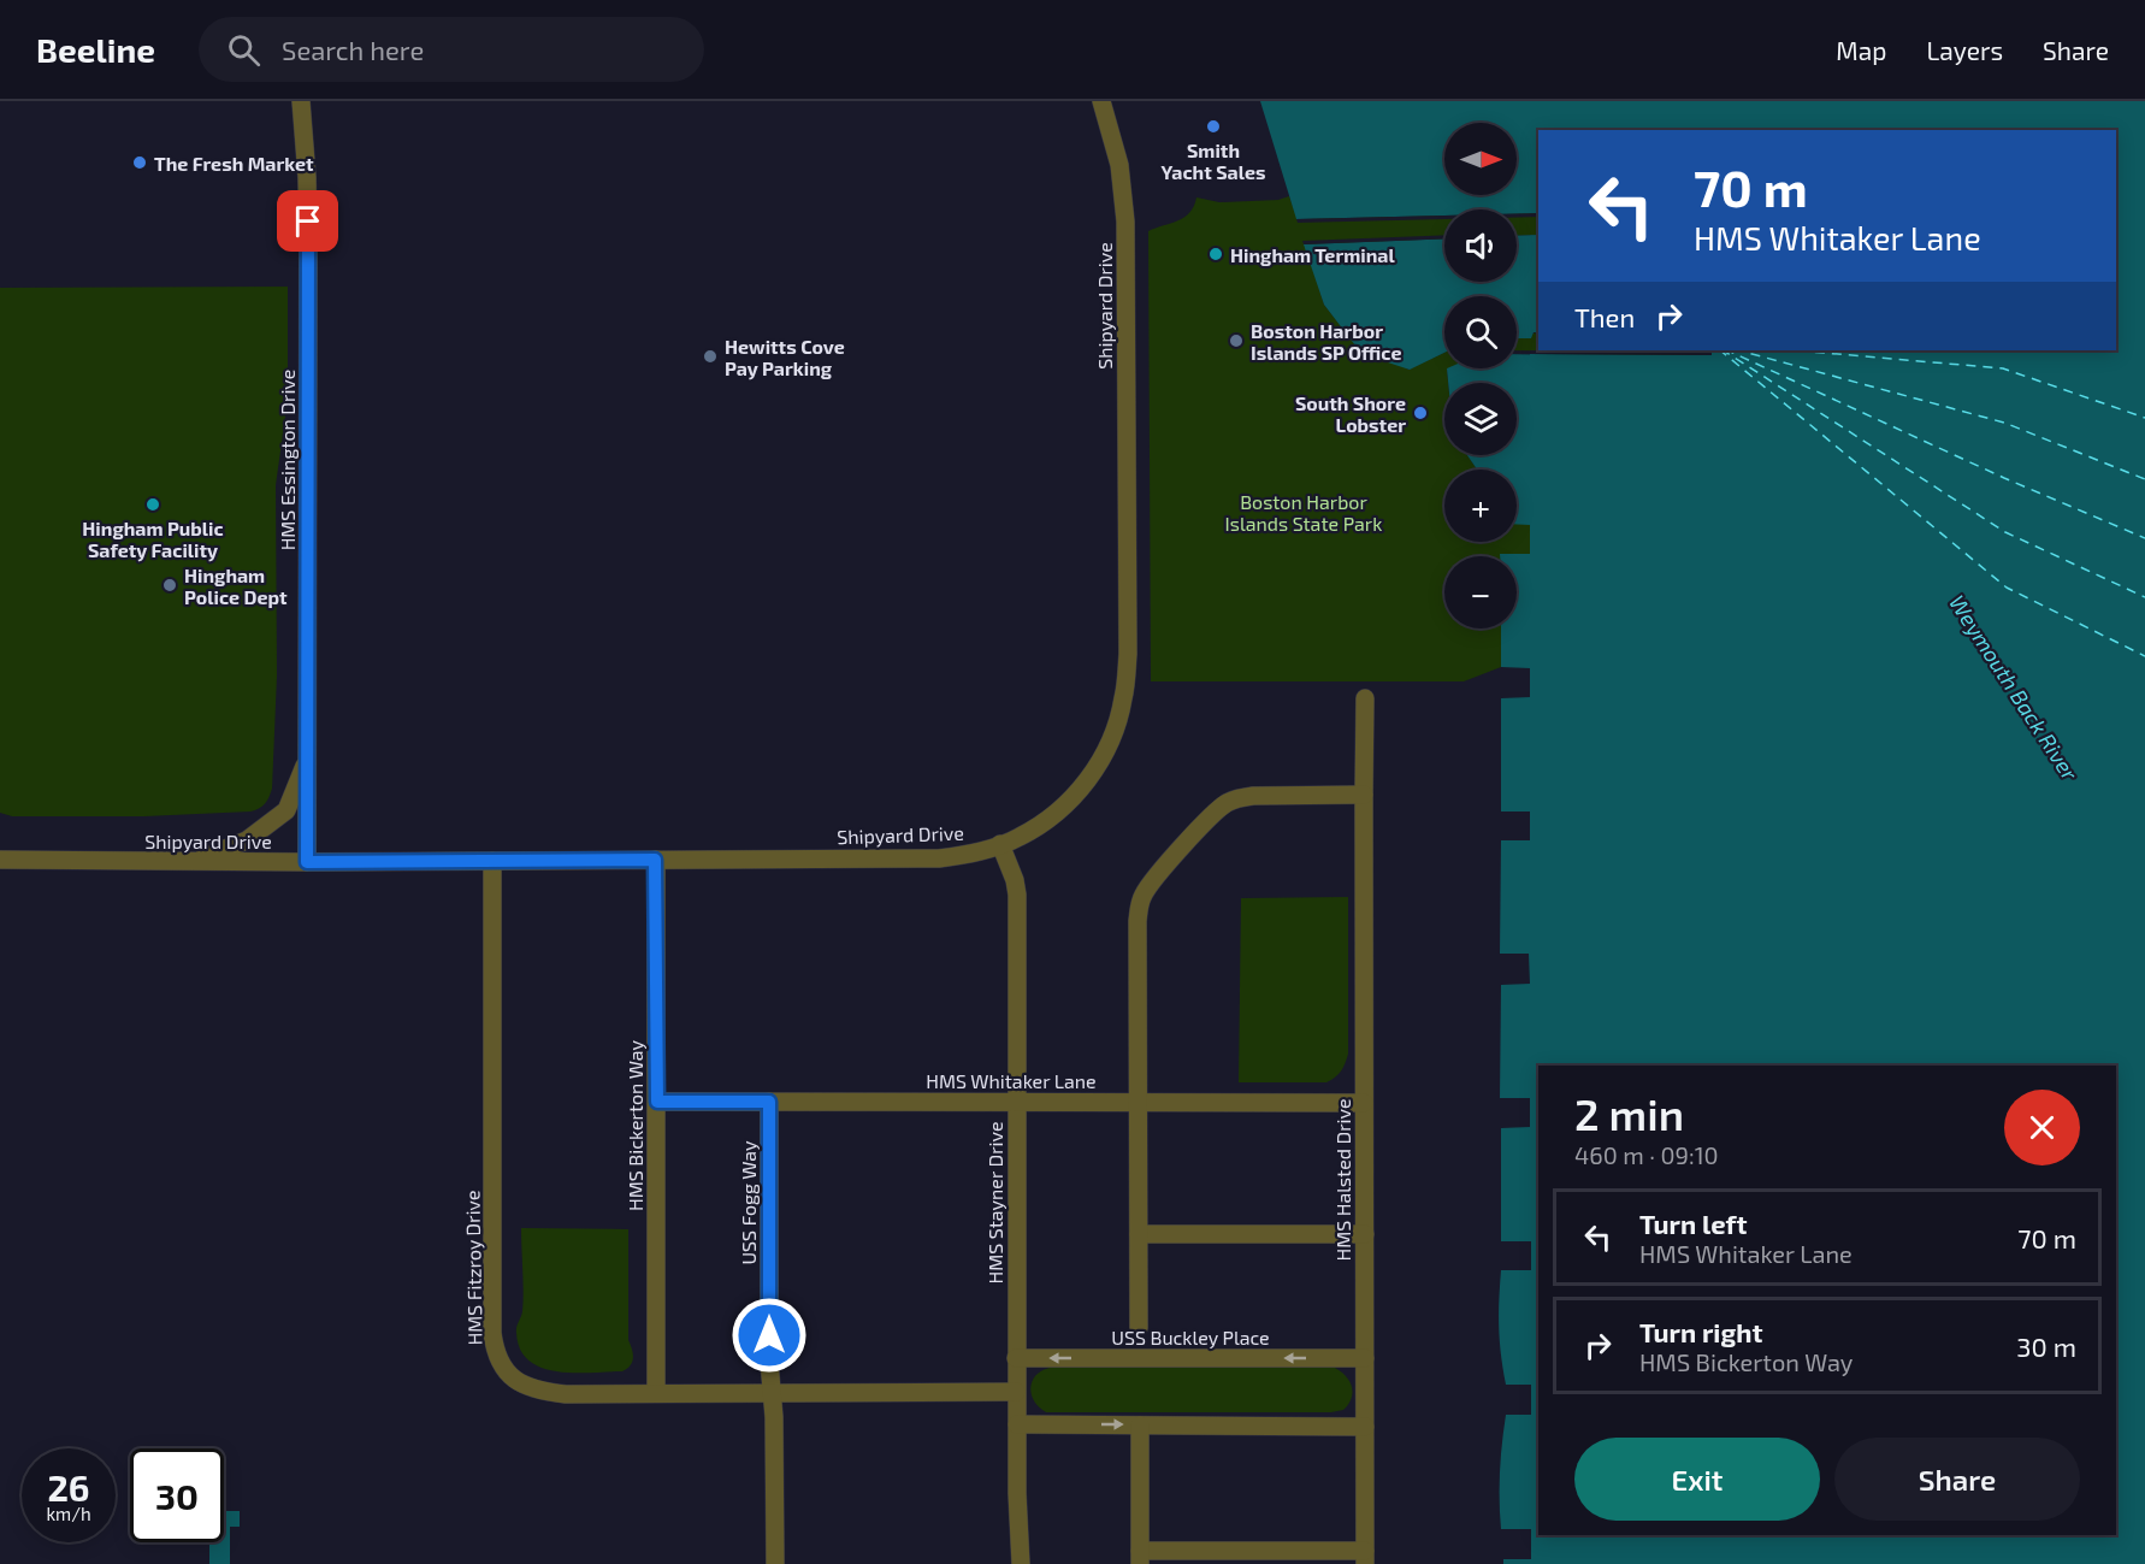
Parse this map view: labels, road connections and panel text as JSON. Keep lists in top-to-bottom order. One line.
{"streets":{"street":["Shipyard Drive","HMS Essington Drive","HMS Whitaker Lane","HMS Bickerton Way","HMS Halsted Drive","USS Fogg Way","HMS Stayner Drive","HMS Fitzroy Drive","USS Buckley Place"]},"crossings":[["Shipyard Drive","HMS Essington Drive"],["Shipyard Drive","HMS Bickerton Way"],["Shipyard Drive","HMS Stayner Drive"],["Shipyard Drive","HMS Fitzroy Drive"],["HMS Whitaker Lane","HMS Bickerton Way"],["HMS Whitaker Lane","HMS Halsted Drive"],["HMS Whitaker Lane","USS Fogg Way"],["HMS Whitaker Lane","HMS Stayner Drive"],["HMS Bickerton Way","HMS Fitzroy Drive"],["HMS Halsted Drive","USS Buckley Place"],["USS Fogg Way","HMS Fitzroy Drive"],["HMS Stayner Drive","HMS Fitzroy Drive"],["HMS Stayner Drive","USS Buckley Place"]],"water":["Weymouth Back River"],"parks":["Boston Harbor Islands State Park"],"places":["Smith Yacht Sales","The Fresh Market","Hingham Terminal","Boston Harbor Islands SP Office","Hewitts Cove Pay Parking","South Shore Lobster","Hingham Public Safety Facility","Hingham Police Dept"],"north":"right","page":{"header":"Beeline","search":"Search here","nav":["Map","Layers","Share"],"map_buttons":["+","−"],"turn":["70 m","HMS Whitaker Lane"],"then":"Then","heading":["2 min","460 m · 09:10"],"list":[{"name":"Turn left","note":"HMS Whitaker Lane","value":"70 m"},{"name":"Turn right","note":"HMS Bickerton Way","value":"30 m"}],"buttons":["Exit","Share"],"speed":"26 km/h","limit":"30"}}
